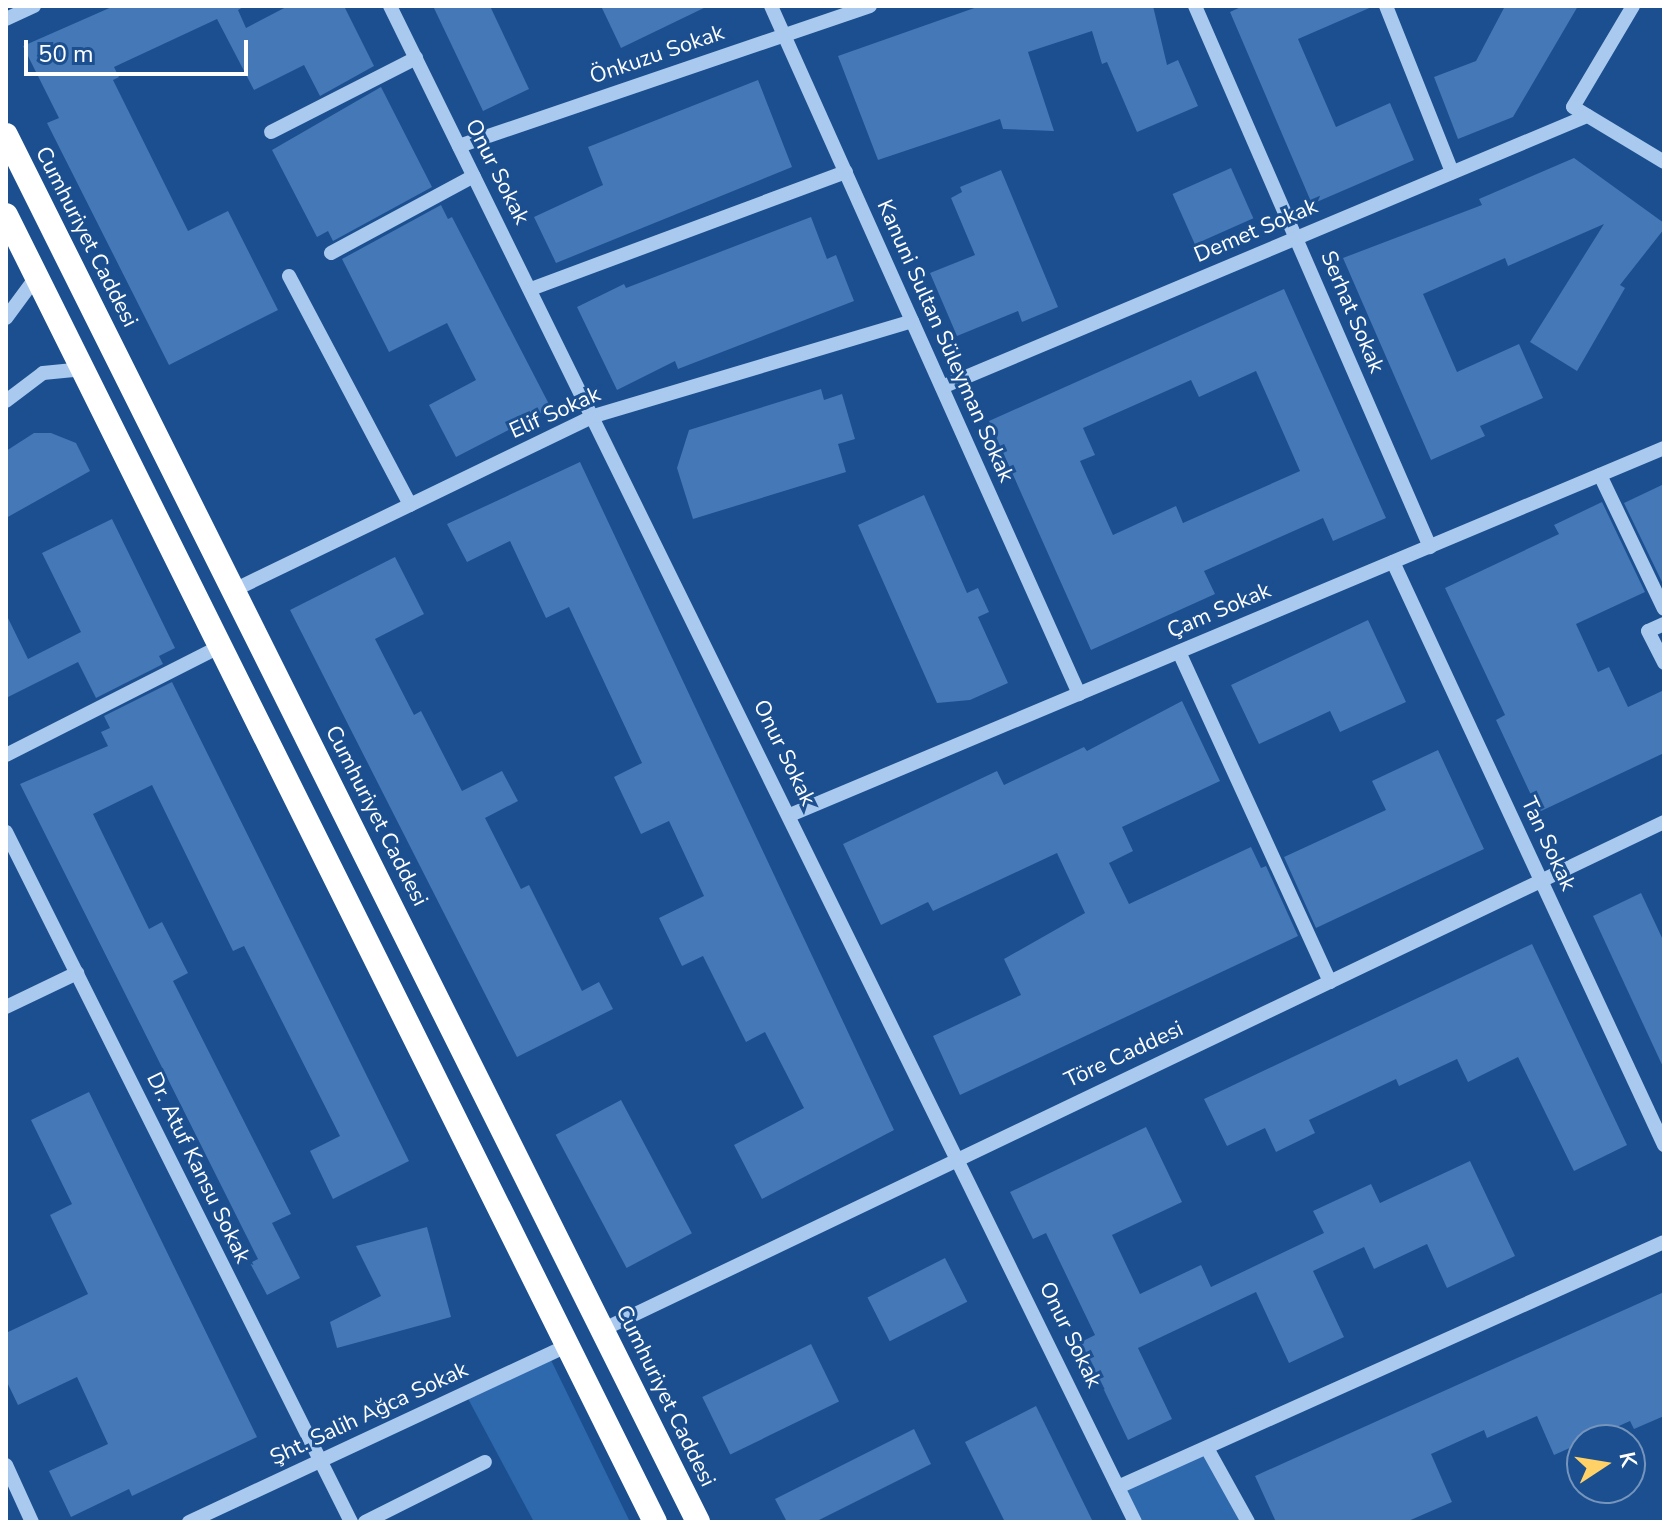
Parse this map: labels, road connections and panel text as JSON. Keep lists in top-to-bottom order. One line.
{"streets":{"highway":["Cumhuriyet Caddesi"],"street":["Önkuzu Sokak","Onur Sokak","Demet Sokak","Serhat Sokak","Kanuni Sultan Süleyman Sokak","Elif Sokak","Çam Sokak","Tan Sokak","Töre Caddesi","Dr. Atuf Kansu Sokak","Şht. Salih Ağca Sokak"]},"crossings":[["Önkuzu Sokak","Onur Sokak"],["Önkuzu Sokak","Kanuni Sultan Süleyman Sokak"],["Onur Sokak","Elif Sokak"],["Onur Sokak","Çam Sokak"],["Onur Sokak","Töre Caddesi"],["Demet Sokak","Serhat Sokak"],["Demet Sokak","Kanuni Sultan Süleyman Sokak"],["Cumhuriyet Caddesi","Elif Sokak"],["Cumhuriyet Caddesi","Töre Caddesi"],["Serhat Sokak","Çam Sokak"],["Kanuni Sultan Süleyman Sokak","Elif Sokak"],["Kanuni Sultan Süleyman Sokak","Çam Sokak"],["Çam Sokak","Tan Sokak"],["Tan Sokak","Töre Caddesi"],["Dr. Atuf Kansu Sokak","Şht. Salih Ağca Sokak"]],"scale_bar":"50 m","north":"right"}
